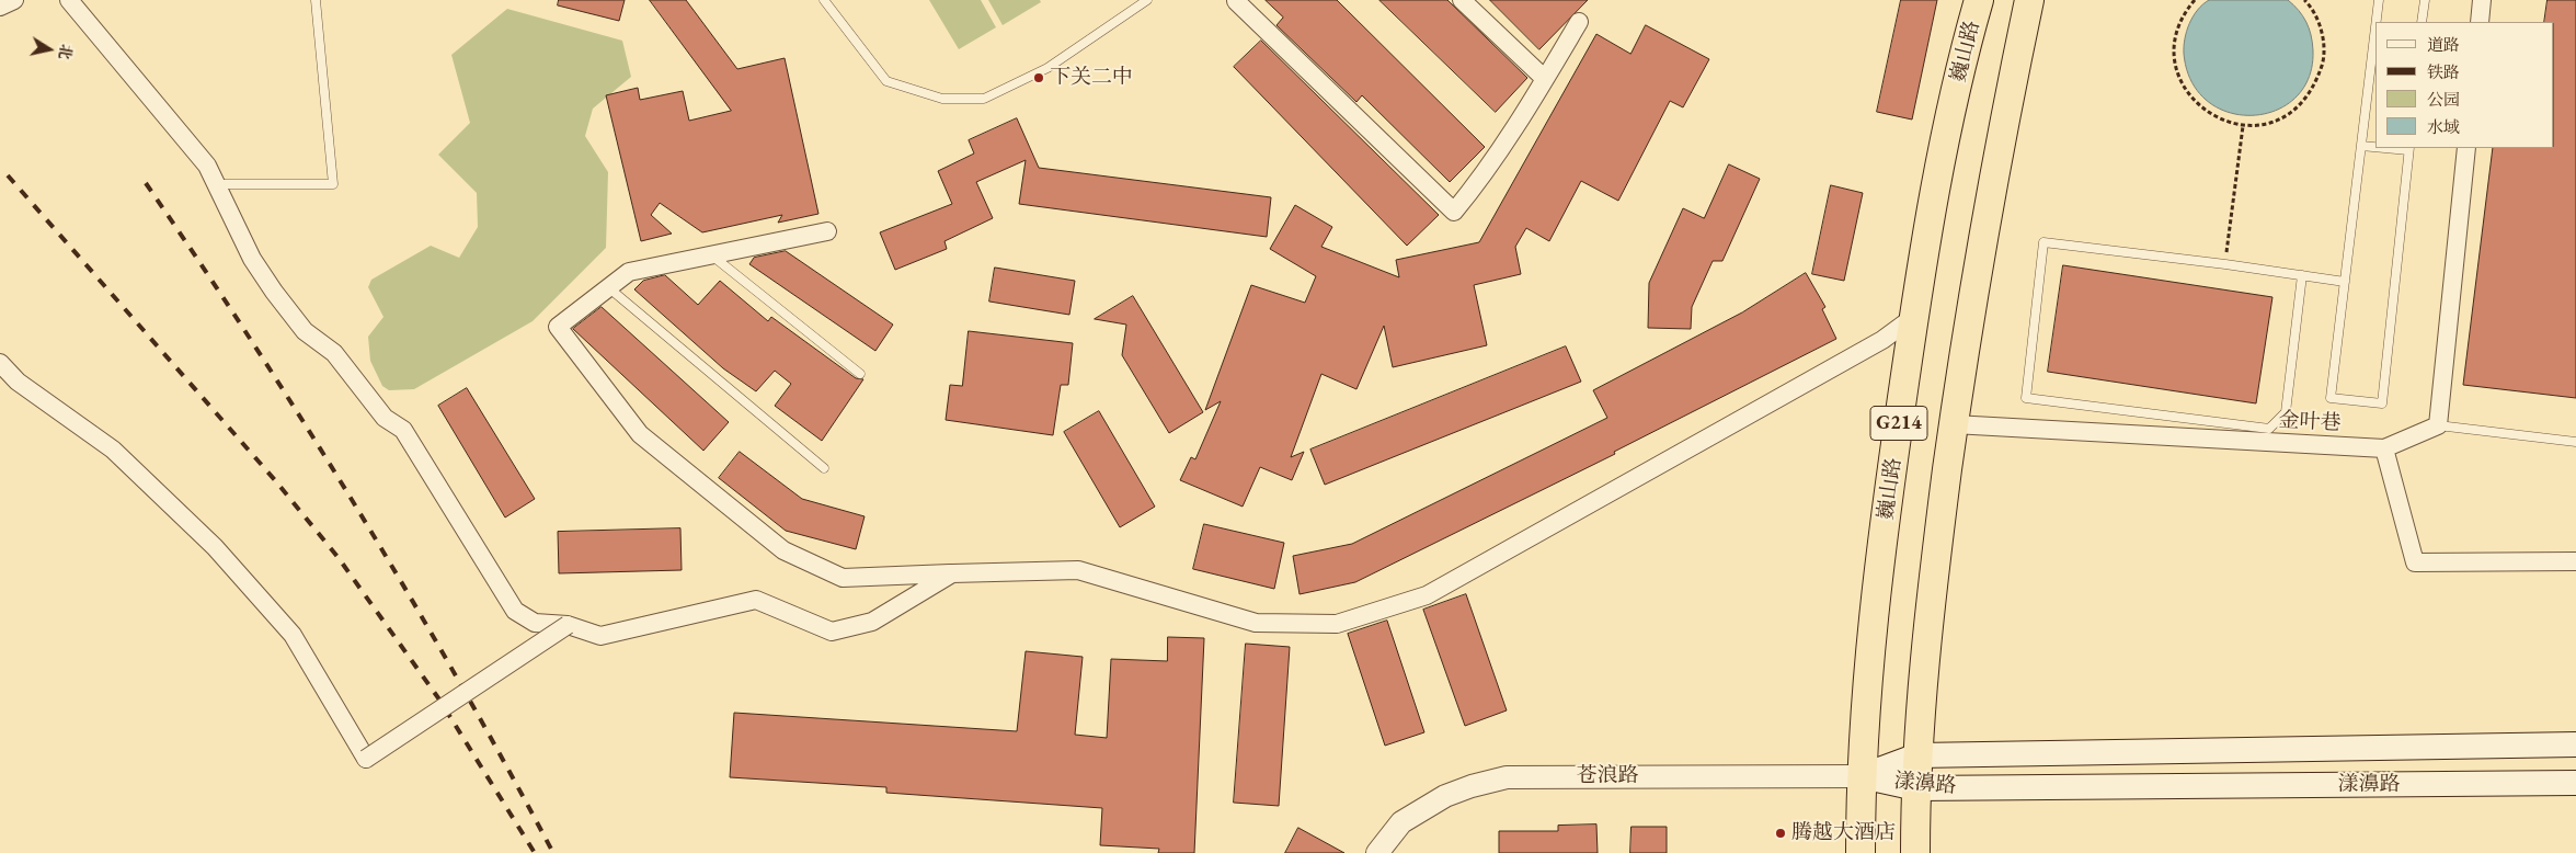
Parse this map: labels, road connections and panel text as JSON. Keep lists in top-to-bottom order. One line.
{"streets":{"highway":["巍山路","G214"],"main road":["漾濞路"],"street":["金叶巷","苍浪路"]},"crossings":[["巍山路","苍浪路"],["巍山路","漾濞路"],["金叶巷","G214"],["G214","漾濞路"],["苍浪路","漾濞路"]],"places":["下关二中","腾越大酒店"],"legend":["道路","铁路","公园","水域"],"north":"right"}
